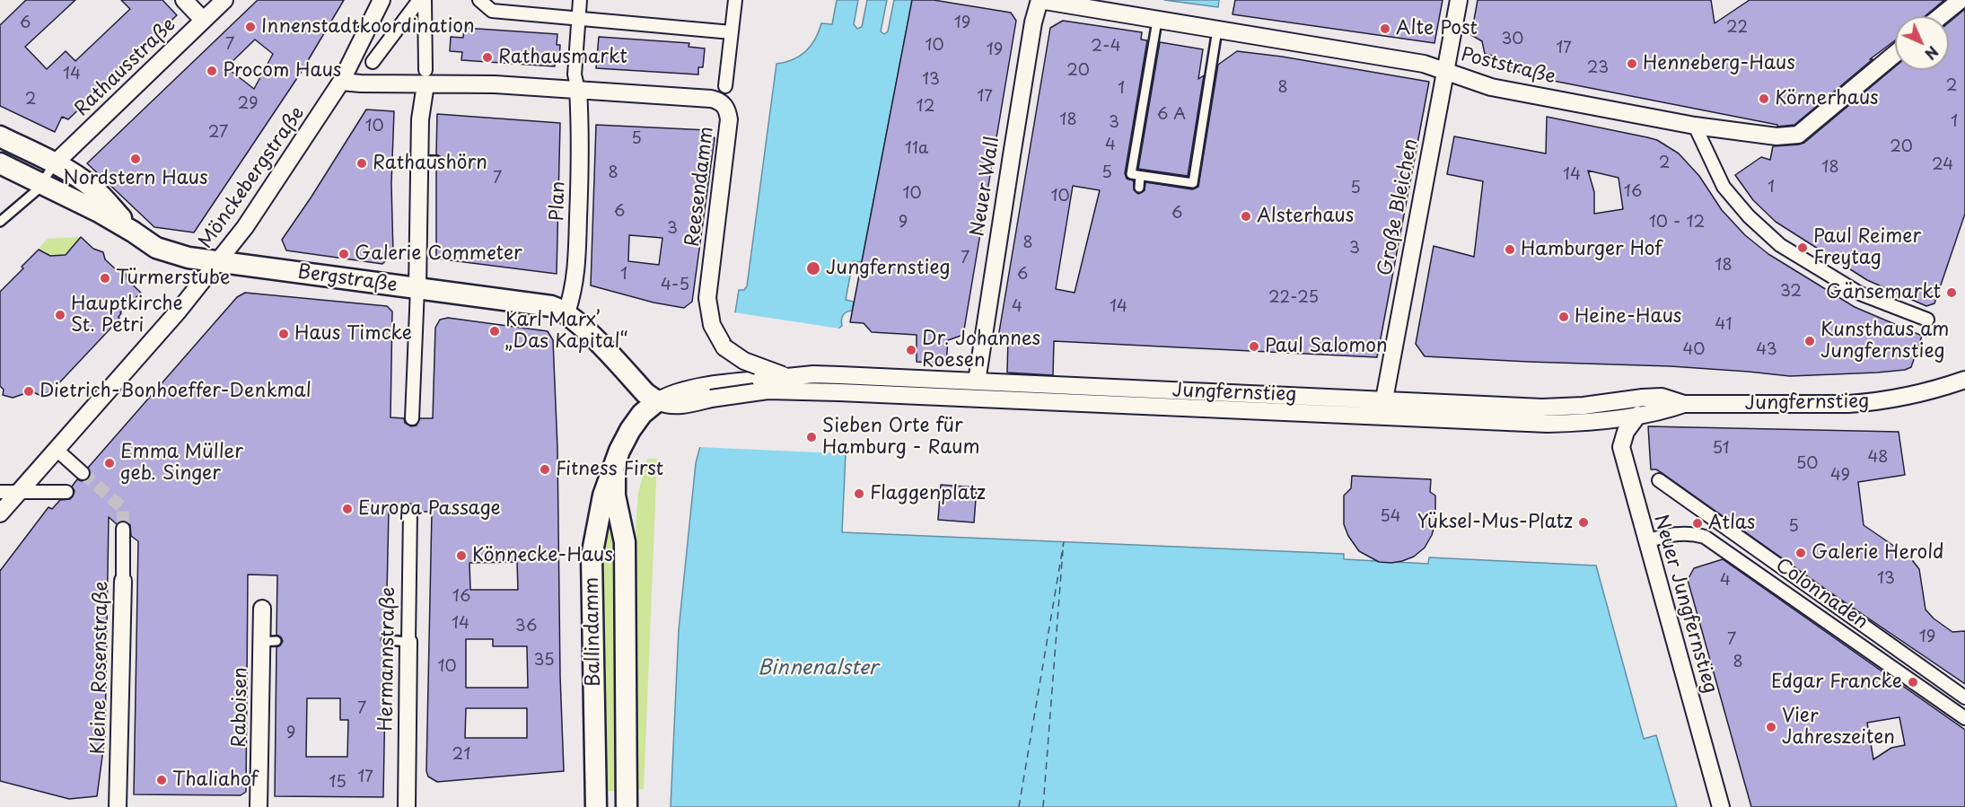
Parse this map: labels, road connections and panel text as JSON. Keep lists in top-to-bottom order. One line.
{"streets":{"street":["Poststraße","Rathausstraße","Mönckebergstraße","Reesendamm","Neuer Wall","Plan","Große Bleichen","Bergstraße","Jungfernstieg","Colonnaden","Neuer Jungfernstieg","Ballindamm","Hermannstraße","Kleine Rosenstraße","Raboisen"]},"crossings":[["Poststraße","Neuer Wall"],["Poststraße","Große Bleichen"],["Rathausstraße","Bergstraße"],["Mönckebergstraße","Bergstraße"],["Reesendamm","Plan"],["Reesendamm","Jungfernstieg"],["Neuer Wall","Jungfernstieg"],["Plan","Bergstraße"],["Große Bleichen","Jungfernstieg"],["Jungfernstieg","Neuer Jungfernstieg"],["Jungfernstieg","Ballindamm"],["Colonnaden","Neuer Jungfernstieg"]],"water":["Binnenalster"],"places":["Innenstadtkoordination","Alte Post","Rathausmarkt","Henneberg-Haus","Procom Haus","Körnerhaus","Nordstern Haus","Rathaushörn","Alsterhaus","Paul Reimer Freytag","Hamburger Hof","Galerie Commeter","Jungfernstieg","Türmerstube","Gänsemarkt","Hauptkirche St. Petri","Heine-Haus","Karl Marx’ „Das Kapital“","Haus Timcke","Kunsthaus am Jungfernstieg","Paul Salomon","Dr. Johannes Roesen","Dietrich-Bonhoeffer-Denkmal","Sieben Orte für Hamburg - Raum","Emma Müller geb. Singer","Fitness First","Flaggenplatz","Europa Passage","Yüksel-Mus-Platz","Atlas","Galerie Herold","Könnecke-Haus","Edgar Francke","Vier Jahreszeiten","Thaliahof"],"house_numbers":["6","19","22","30","7","10","2-4","17","19","23","20","14","13","2","8","1","17","2","29","12","6 A","18","1","3","10","27","5","4","20","11a","2","24","18","8","5","14","7","1","5","16","10","10","6","6","9","10 - 12","3","8","3","7","18","1","6","4-5","32","22-25","4","14","41","40","43","51","48","50","49","54","5","13","4","16","14","36","19","7","35","8","10","7","9","21","17","15"],"north":"bottom right"}
